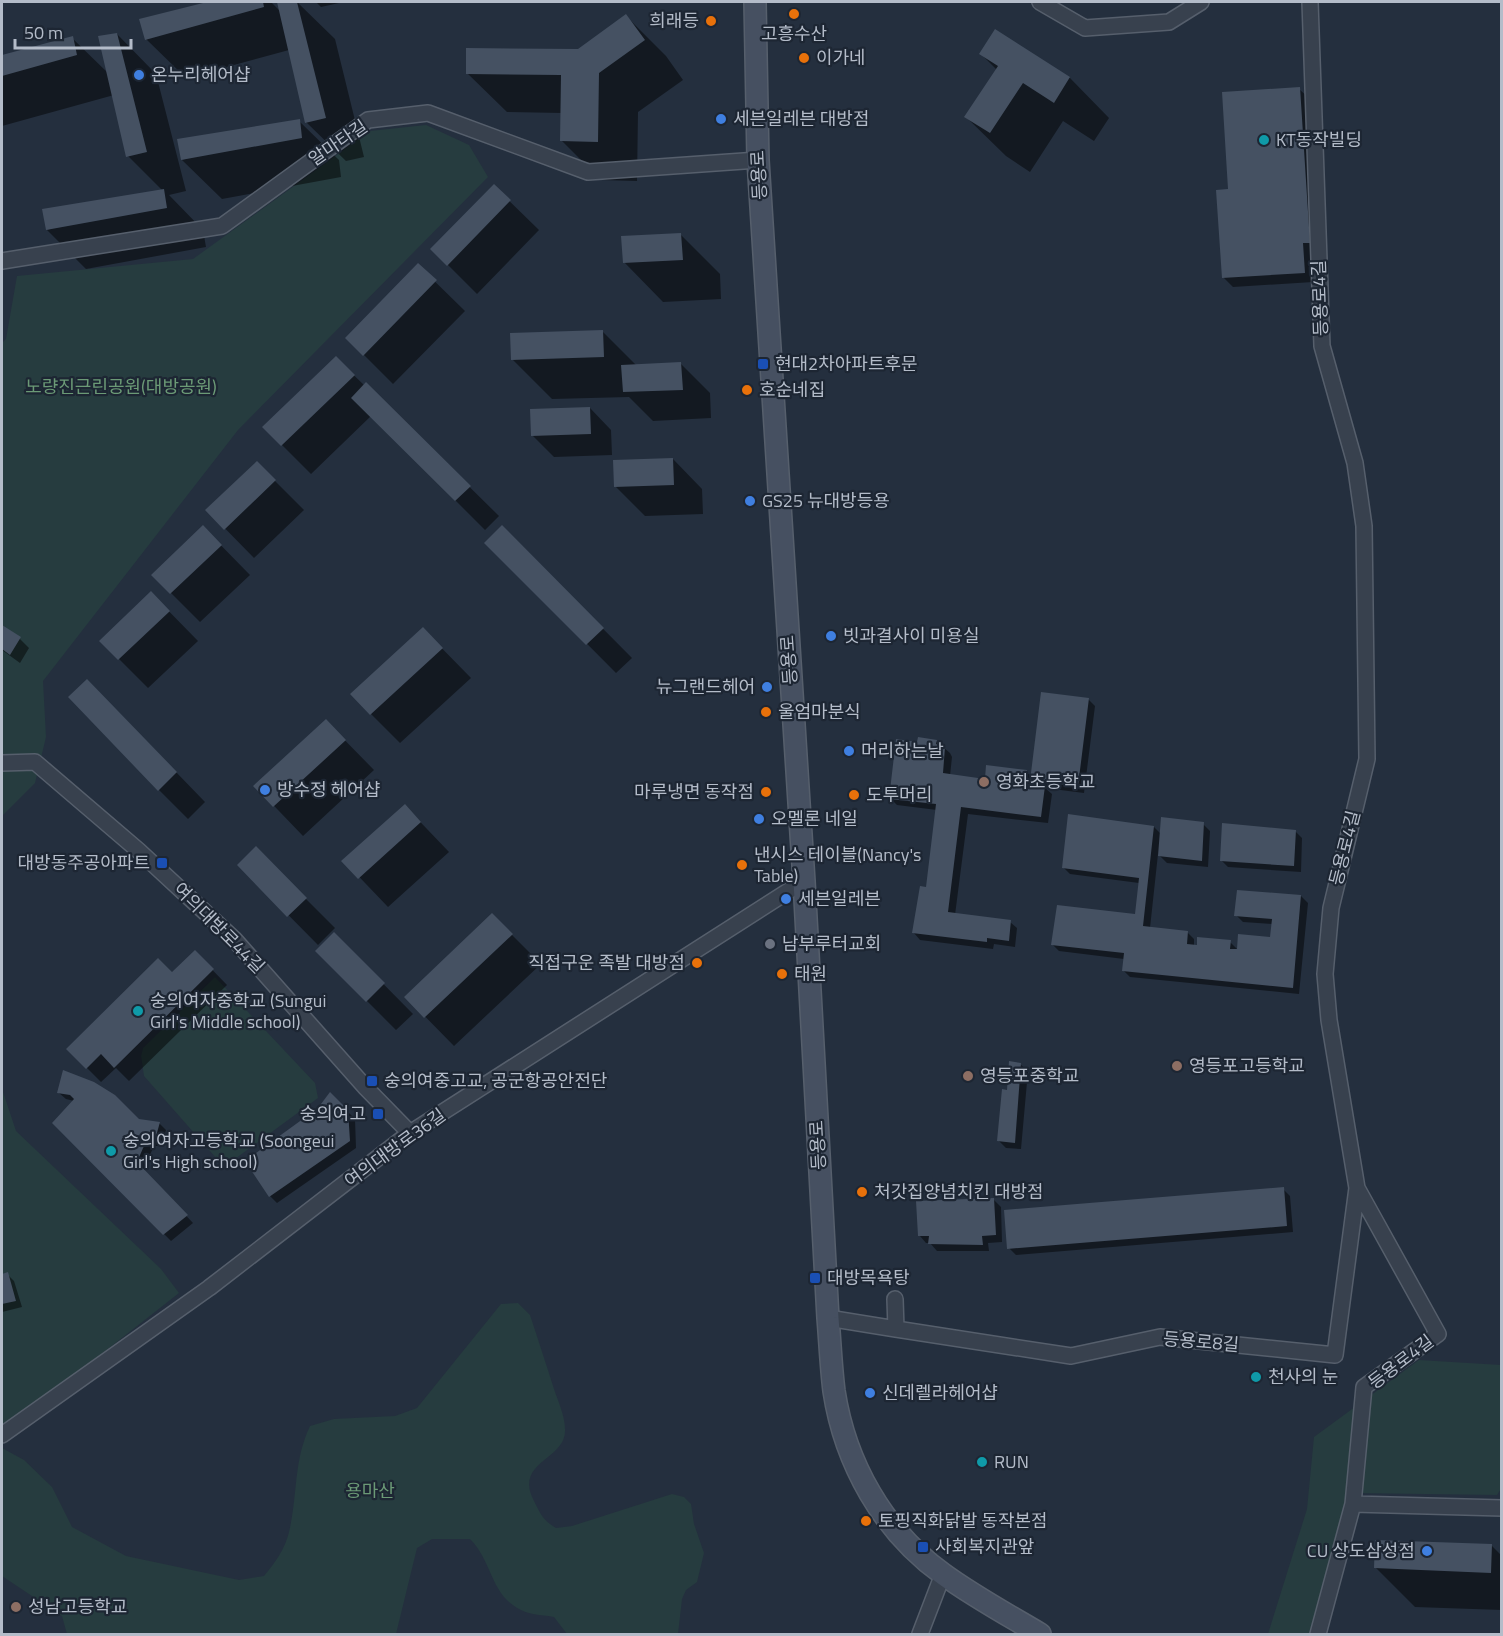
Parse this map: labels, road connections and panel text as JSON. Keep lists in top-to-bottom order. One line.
{"streets":{"street":["알마타길","등용로","등용로4길","여의대방로44길","여의대방로36길","등용로8길"]},"crossings":[["알마타길","등용로"],["등용로","여의대방로36길"],["등용로4길","등용로8길"],["여의대방로44길","여의대방로36길"]],"parks":["노량진근린공원(대방공원)","용마산"],"places":{"other":["고흥수산","희래등","이가네","온누리헤어샵","세븐일레븐 대방점","KT동작빌딩","호순네집","GS25 뉴대방등용","빗과결사이 미용실","뉴그랜드헤어","울엄마분식","머리하는날","영화초등학교","방수정 헤어샵","마루냉면 동작점","도투머리","오멜론 네일","낸시스 테이블(Nancy's Table)","세븐일레븐","남부루터교회","직접구운 족발 대방점","태원","숭의여자중학교 (Sungui Girl's Middle school)","영등포고등학교","영등포중학교","숭의여자고등학교 (Soongeui Girl's High school)","처갓집양념치킨 대방점","천사의 눈","신데렐라헤어샵","RUN","토핑직화닭발 동작본점","CU 상도삼성점","성남고등학교"],"transit":["현대2차아파트후문","대방동주공아파트","숭의여중고교, 공군항공안전단","숭의여고","대방목욕탕","사회복지관앞"]},"scale_bar":"50 m"}
